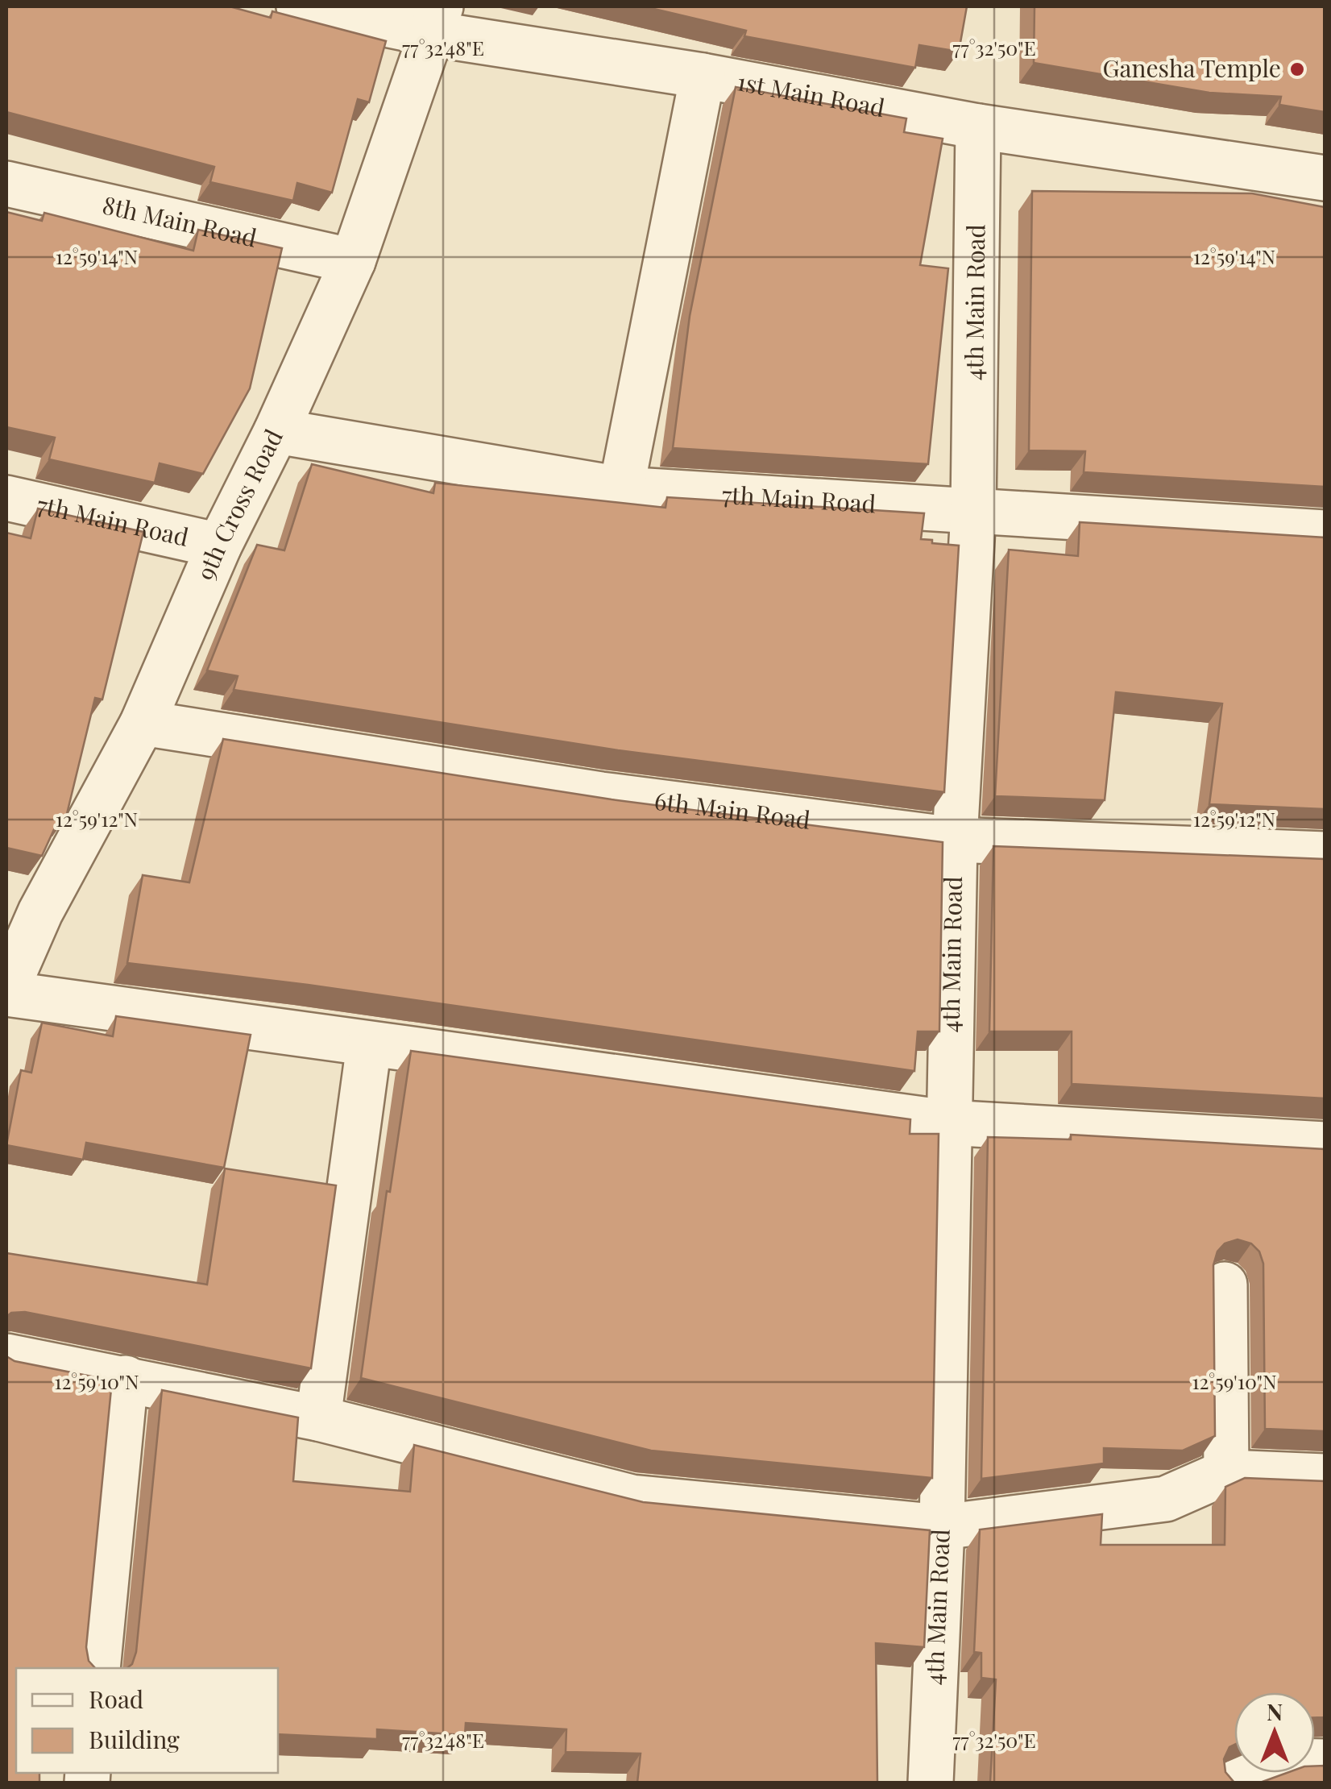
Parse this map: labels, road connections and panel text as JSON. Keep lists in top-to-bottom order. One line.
{"streets":{"street":["1st Main Road","8th Main Road","4th Main Road","7th Main Road","9th Cross Road","6th Main Road"]},"crossings":[["1st Main Road","4th Main Road"],["1st Main Road","9th Cross Road"],["8th Main Road","9th Cross Road"],["4th Main Road","7th Main Road"],["4th Main Road","6th Main Road"],["7th Main Road","9th Cross Road"],["9th Cross Road","6th Main Road"]],"places":["Ganesha Temple"],"legend":["Road","Building"],"north":"top","coordinates":["77°32'48\"E","77°32'50\"E","12°59'14\"N","12°59'12\"N","12°59'10\"N"]}
